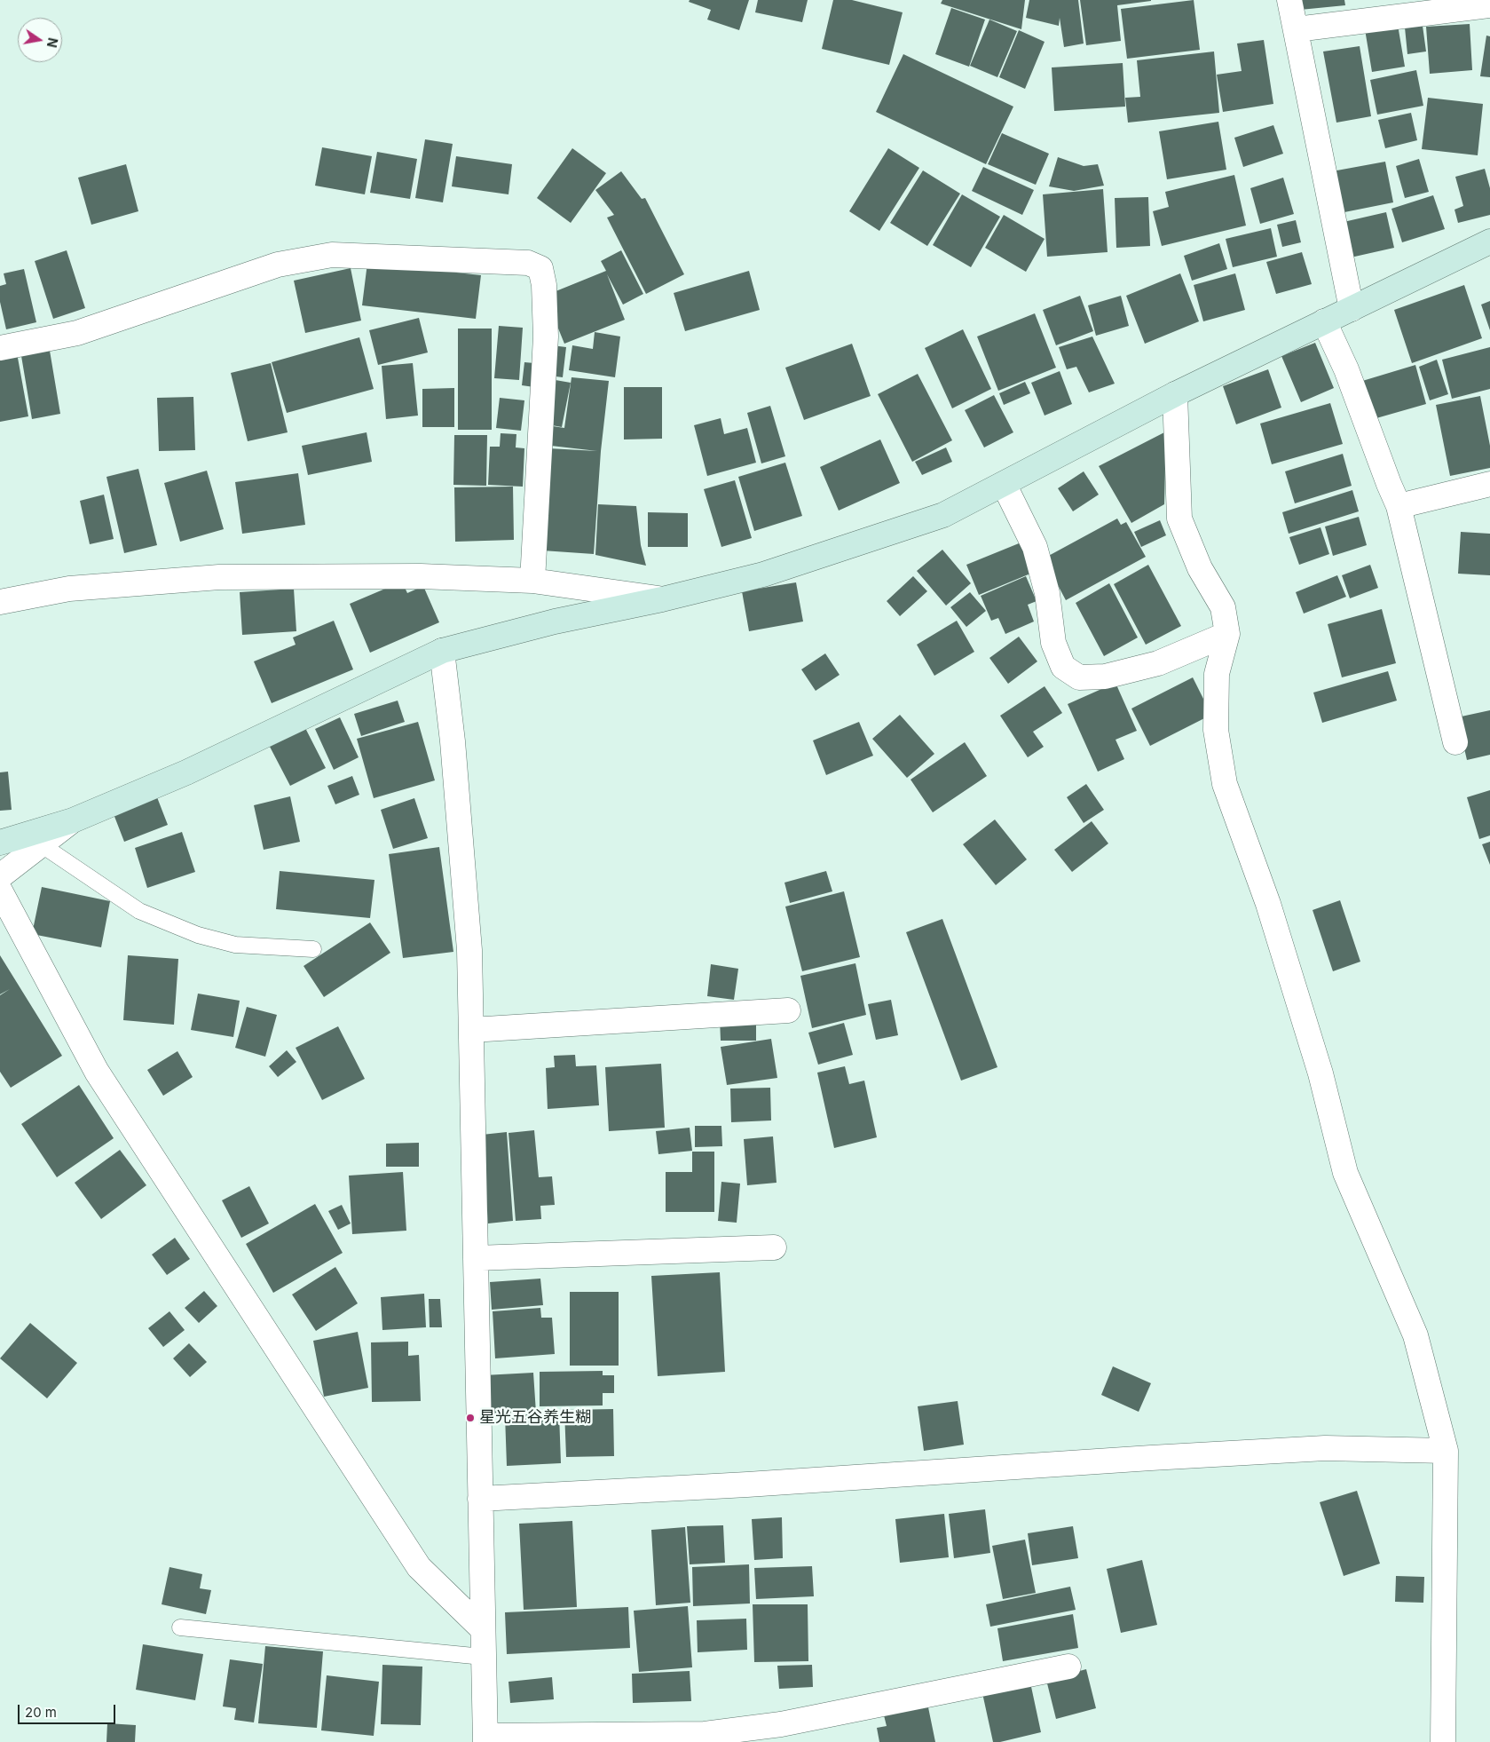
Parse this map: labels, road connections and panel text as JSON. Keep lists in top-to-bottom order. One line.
{"places":["星光五谷养生糊"],"scale_bar":"20 m","north":"right"}
